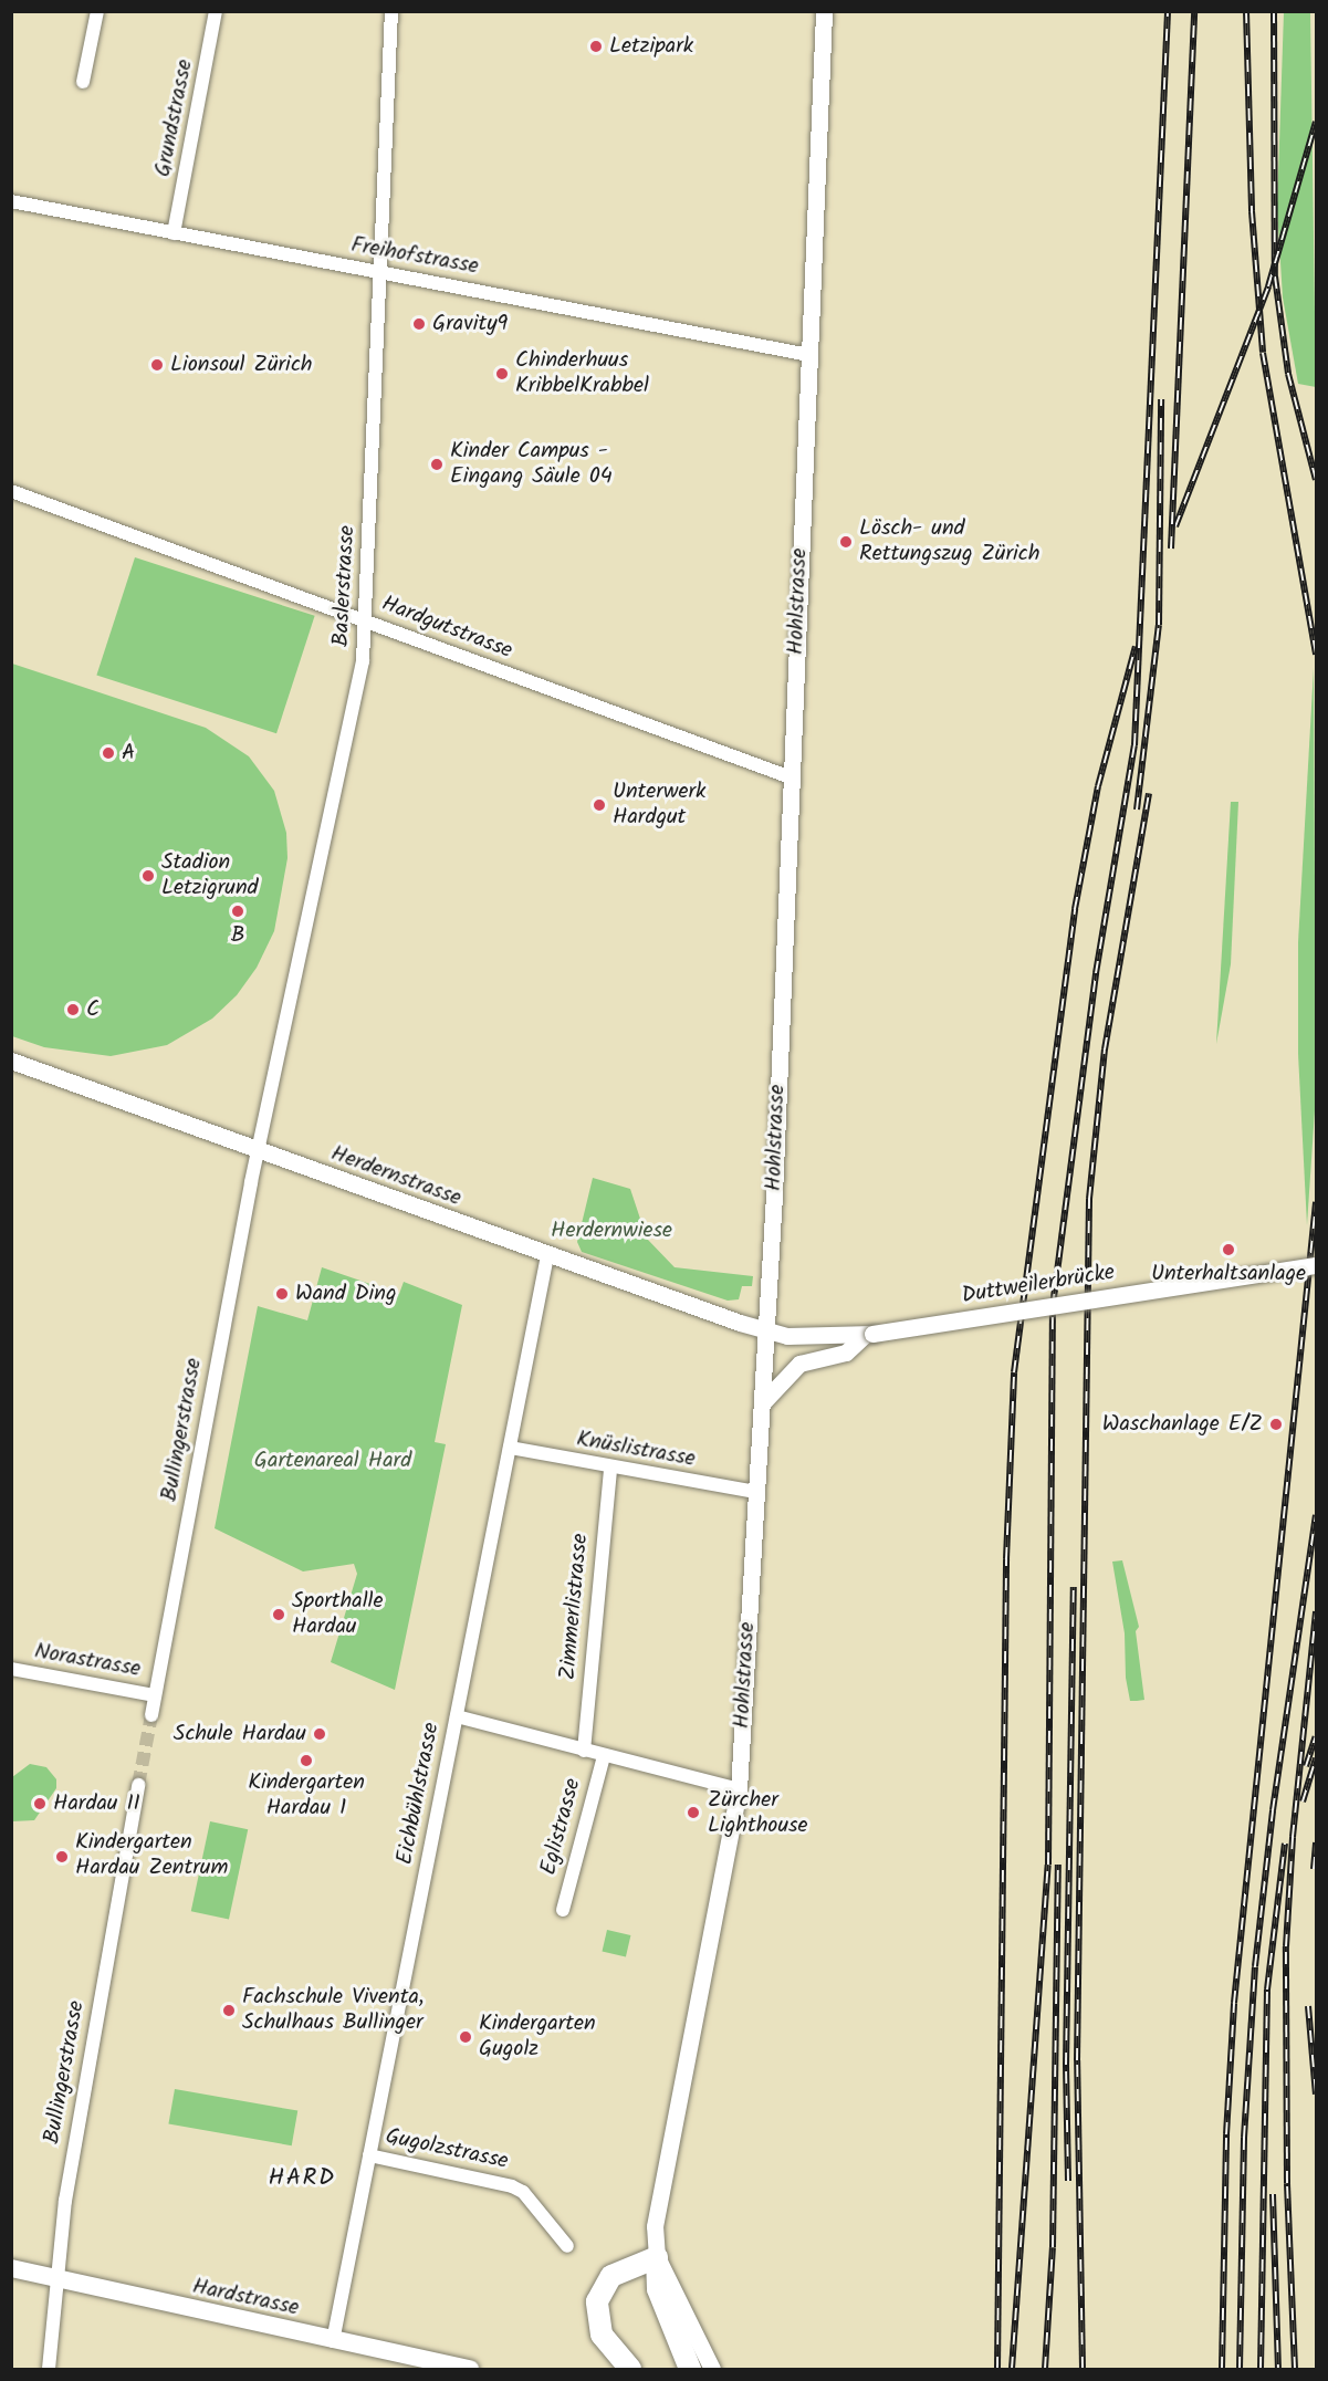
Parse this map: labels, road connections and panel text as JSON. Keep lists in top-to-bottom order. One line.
{"streets":{"main road":["Hohlstrasse","Hardstrasse"],"street":["Grundstrasse","Freihofstrasse","Baslerstrasse","Hardgutstrasse","Herdernstrasse","Duttweilerbrücke","Bullingerstrasse","Knüslistrasse","Zimmerlistrasse","Norastrasse","Eichbühlstrasse","Eglistrasse","Gugolzstrasse"]},"crossings":[["Grundstrasse","Freihofstrasse"],["Freihofstrasse","Baslerstrasse"],["Freihofstrasse","Hohlstrasse"],["Baslerstrasse","Hardgutstrasse"],["Baslerstrasse","Herdernstrasse"],["Baslerstrasse","Bullingerstrasse"],["Hohlstrasse","Hardgutstrasse"],["Hohlstrasse","Herdernstrasse"],["Hohlstrasse","Duttweilerbrücke"],["Hohlstrasse","Knüslistrasse"],["Hohlstrasse","Eglistrasse"],["Herdernstrasse","Duttweilerbrücke"],["Herdernstrasse","Bullingerstrasse"],["Herdernstrasse","Eichbühlstrasse"],["Bullingerstrasse","Norastrasse"],["Bullingerstrasse","Hardstrasse"],["Knüslistrasse","Zimmerlistrasse"],["Knüslistrasse","Eichbühlstrasse"],["Zimmerlistrasse","Eglistrasse"],["Eichbühlstrasse","Eglistrasse"],["Eichbühlstrasse","Gugolzstrasse"],["Eichbühlstrasse","Hardstrasse"]],"districts":["HARD"],"parks":["Herdernwiese","Gartenareal Hard"],"places":["Letzipark","Gravity9","Lionsoul Zürich","Chinderhuus KribbelKrabbel","Kinder Campus - Eingang Säule 04","Lösch- und Rettungszug Zürich","A","Unterwerk Hardgut","Stadion Letzigrund","B","C","Unterhaltsanlage","Wand Ding","Waschanlage E/Z","Sporthalle Hardau","Schule Hardau","Kindergarten Hardau 1","Hardau II","Zürcher Lighthouse","Kindergarten Hardau Zentrum","Fachschule Viventa, Schulhaus Bullinger","Kindergarten Gugolz"]}
